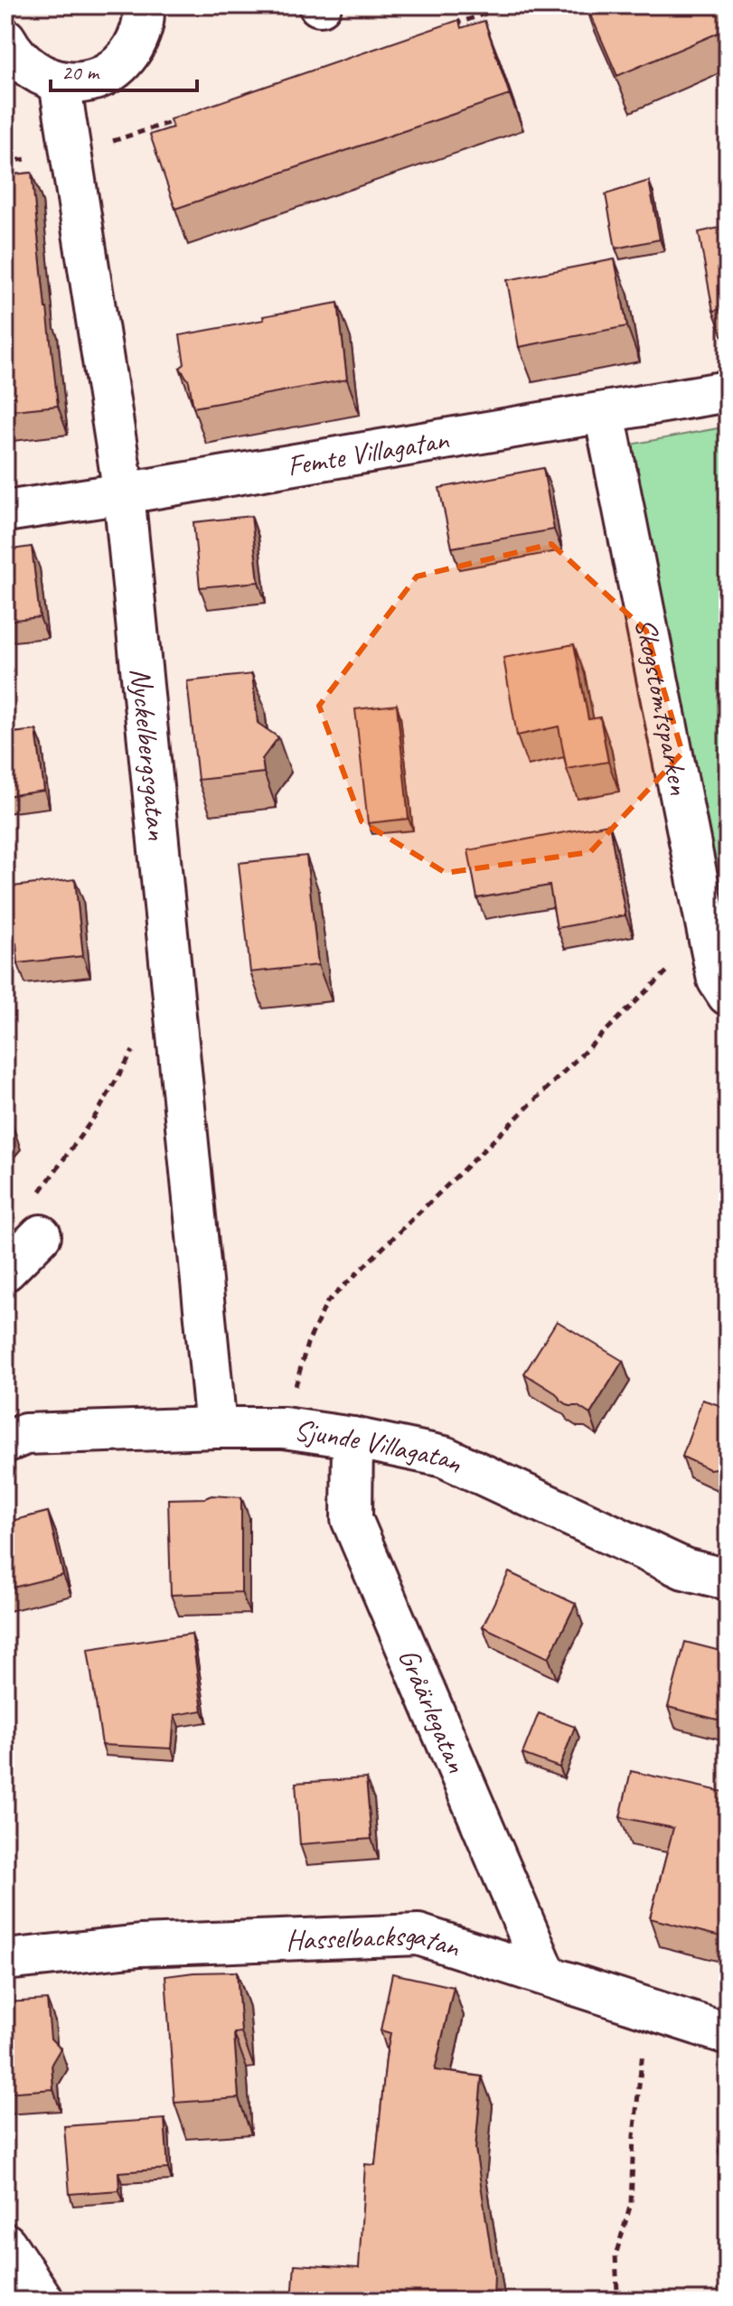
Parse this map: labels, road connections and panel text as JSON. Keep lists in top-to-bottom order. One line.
{"streets":{"street":["Femte Villagatan","Skogstomtsparken","Nyckelbergsgatan","Sjunde Villagatan","Gråärlegatan","Hasselbacksgatan"]},"crossings":[["Femte Villagatan","Skogstomtsparken"],["Femte Villagatan","Nyckelbergsgatan"],["Nyckelbergsgatan","Sjunde Villagatan"],["Sjunde Villagatan","Gråärlegatan"],["Gråärlegatan","Hasselbacksgatan"]],"scale_bar":"20 m"}
